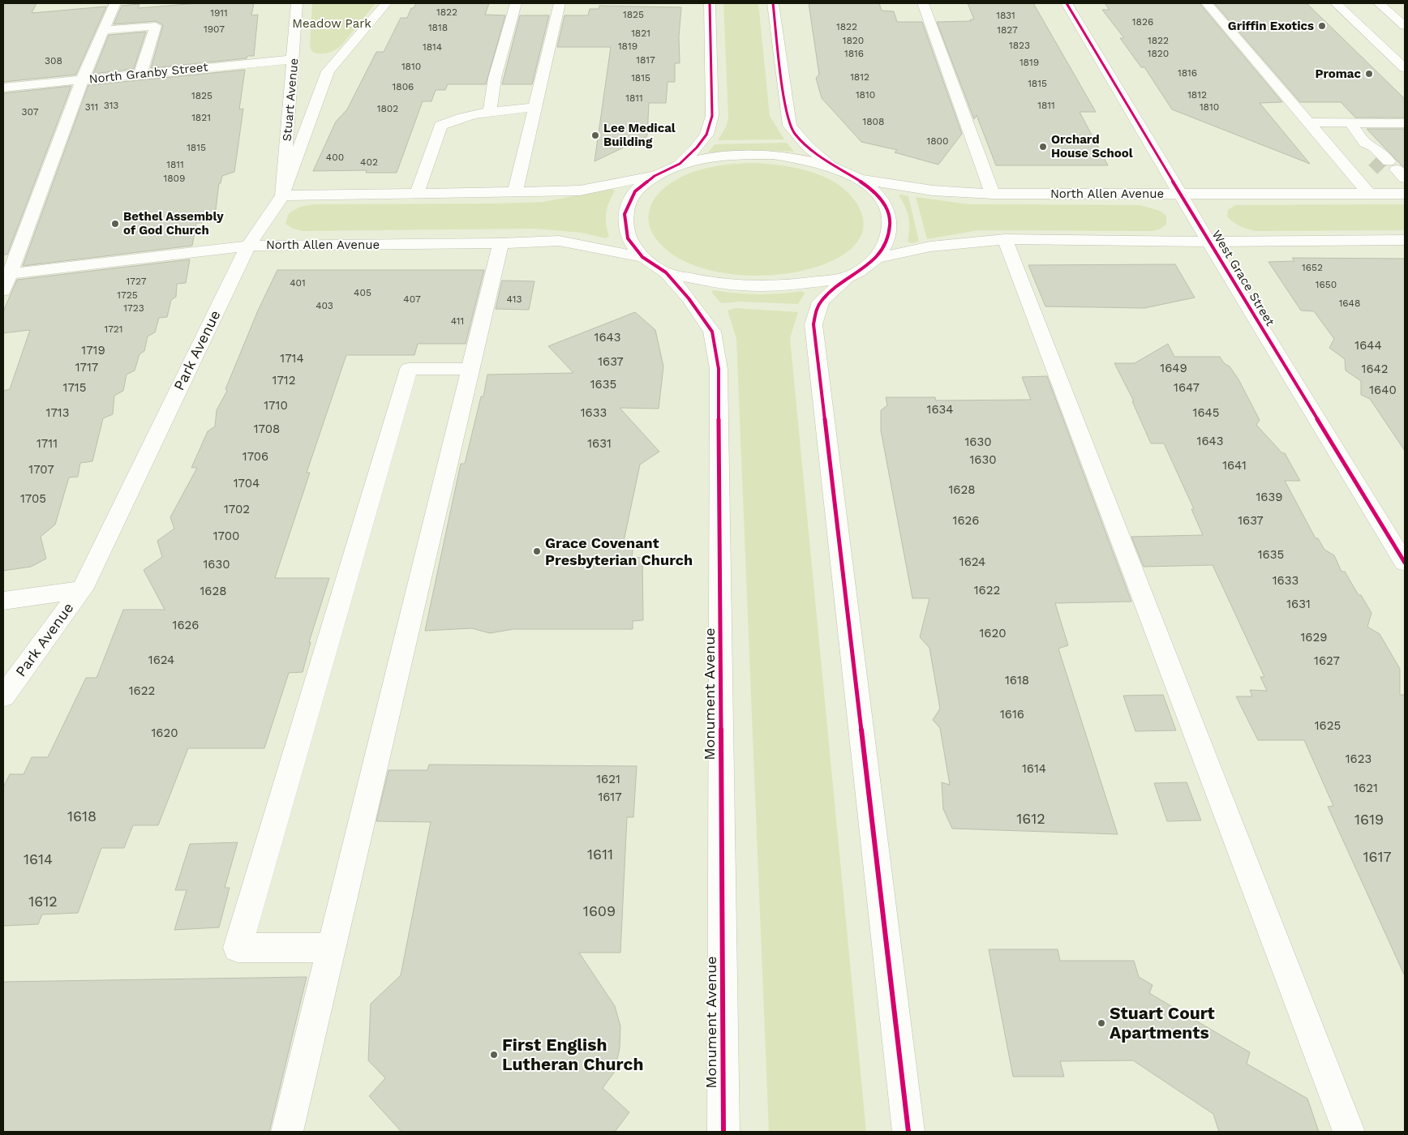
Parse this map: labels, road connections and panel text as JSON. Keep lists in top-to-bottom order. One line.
{"streets":{"street":["North Granby Street","Stuart Avenue","North Allen Avenue","West Grace Street","Park Avenue","Monument Avenue"]},"crossings":[["North Granby Street","Stuart Avenue"],["Stuart Avenue","Park Avenue"],["North Allen Avenue","West Grace Street"],["North Allen Avenue","Park Avenue"]],"parks":["Meadow Park"],"places":["Griffin Exotics","Promac","Lee Medical Building","Orchard House School","Bethel Assembly of God Church","Grace Covenant Presbyterian Church","Stuart Court Apartments","First English Lutheran Church"],"house_numbers":["1822","1911","1825","1831","1826","1822","1818","1907","1827","1821","1820","1822","1823","1819","1814","1816","1820","1817","308","1819","1810","1816","1812","1815","1815","1806","1810","1812","1825","1811","313","1811","311","1810","1802","307","1821","1808","1800","1815","400","402","1811","1809","1652","1727","401","1650","405","1725","407","413","1648","403","1723","411","1721","1643","1644","1719","1714","1637","1717","1649","1642","1712","1635","1715","1647","1640","1710","1634","1713","1633","1645","1708","1643","1630","1711","1631","1706","1630","1641","1707","1704","1628","1639","1705","1702","1626","1637","1700","1635","1624","1630","1633","1622","1628","1631","1626","1620","1629","1624","1627","1618","1622","1616","1625","1620","1623","1614","1621","1621","1617","1618","1612","1619","1611","1617","1614","1612","1609"]}
